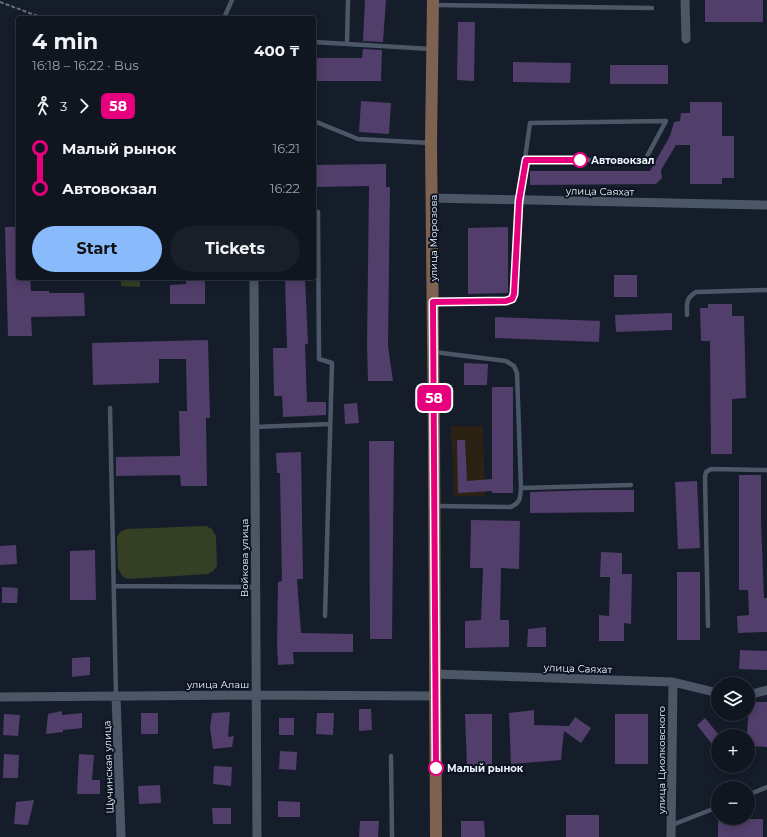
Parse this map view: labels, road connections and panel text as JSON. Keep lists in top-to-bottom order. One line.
{"streets":{"main road":["улица Морозова"],"street":["улица Саяхат","Войкова улица","улица Алаш","улица Циолковского","Щучинская улица"]},"crossings":[["улица Саяхат","улица Морозова"],["улица Саяхат","улица Циолковского"],["улица Морозова","улица Алаш"],["Войкова улица","улица Алаш"],["улица Алаш","Щучинская улица"]],"places":["Автовокзал","Малый рынок"],"lines":["bus line 58"],"page":{"on_map":"58","heading":["4 min","16:18 – 16:22 · Bus","400 ₸"],"legs":["3","58"],"list":[{"name":"Малый рынок","value":"16:21"},{"name":"Автовокзал","value":"16:22"}],"buttons":["Start","Tickets"],"map_buttons":["+","−"]}}
